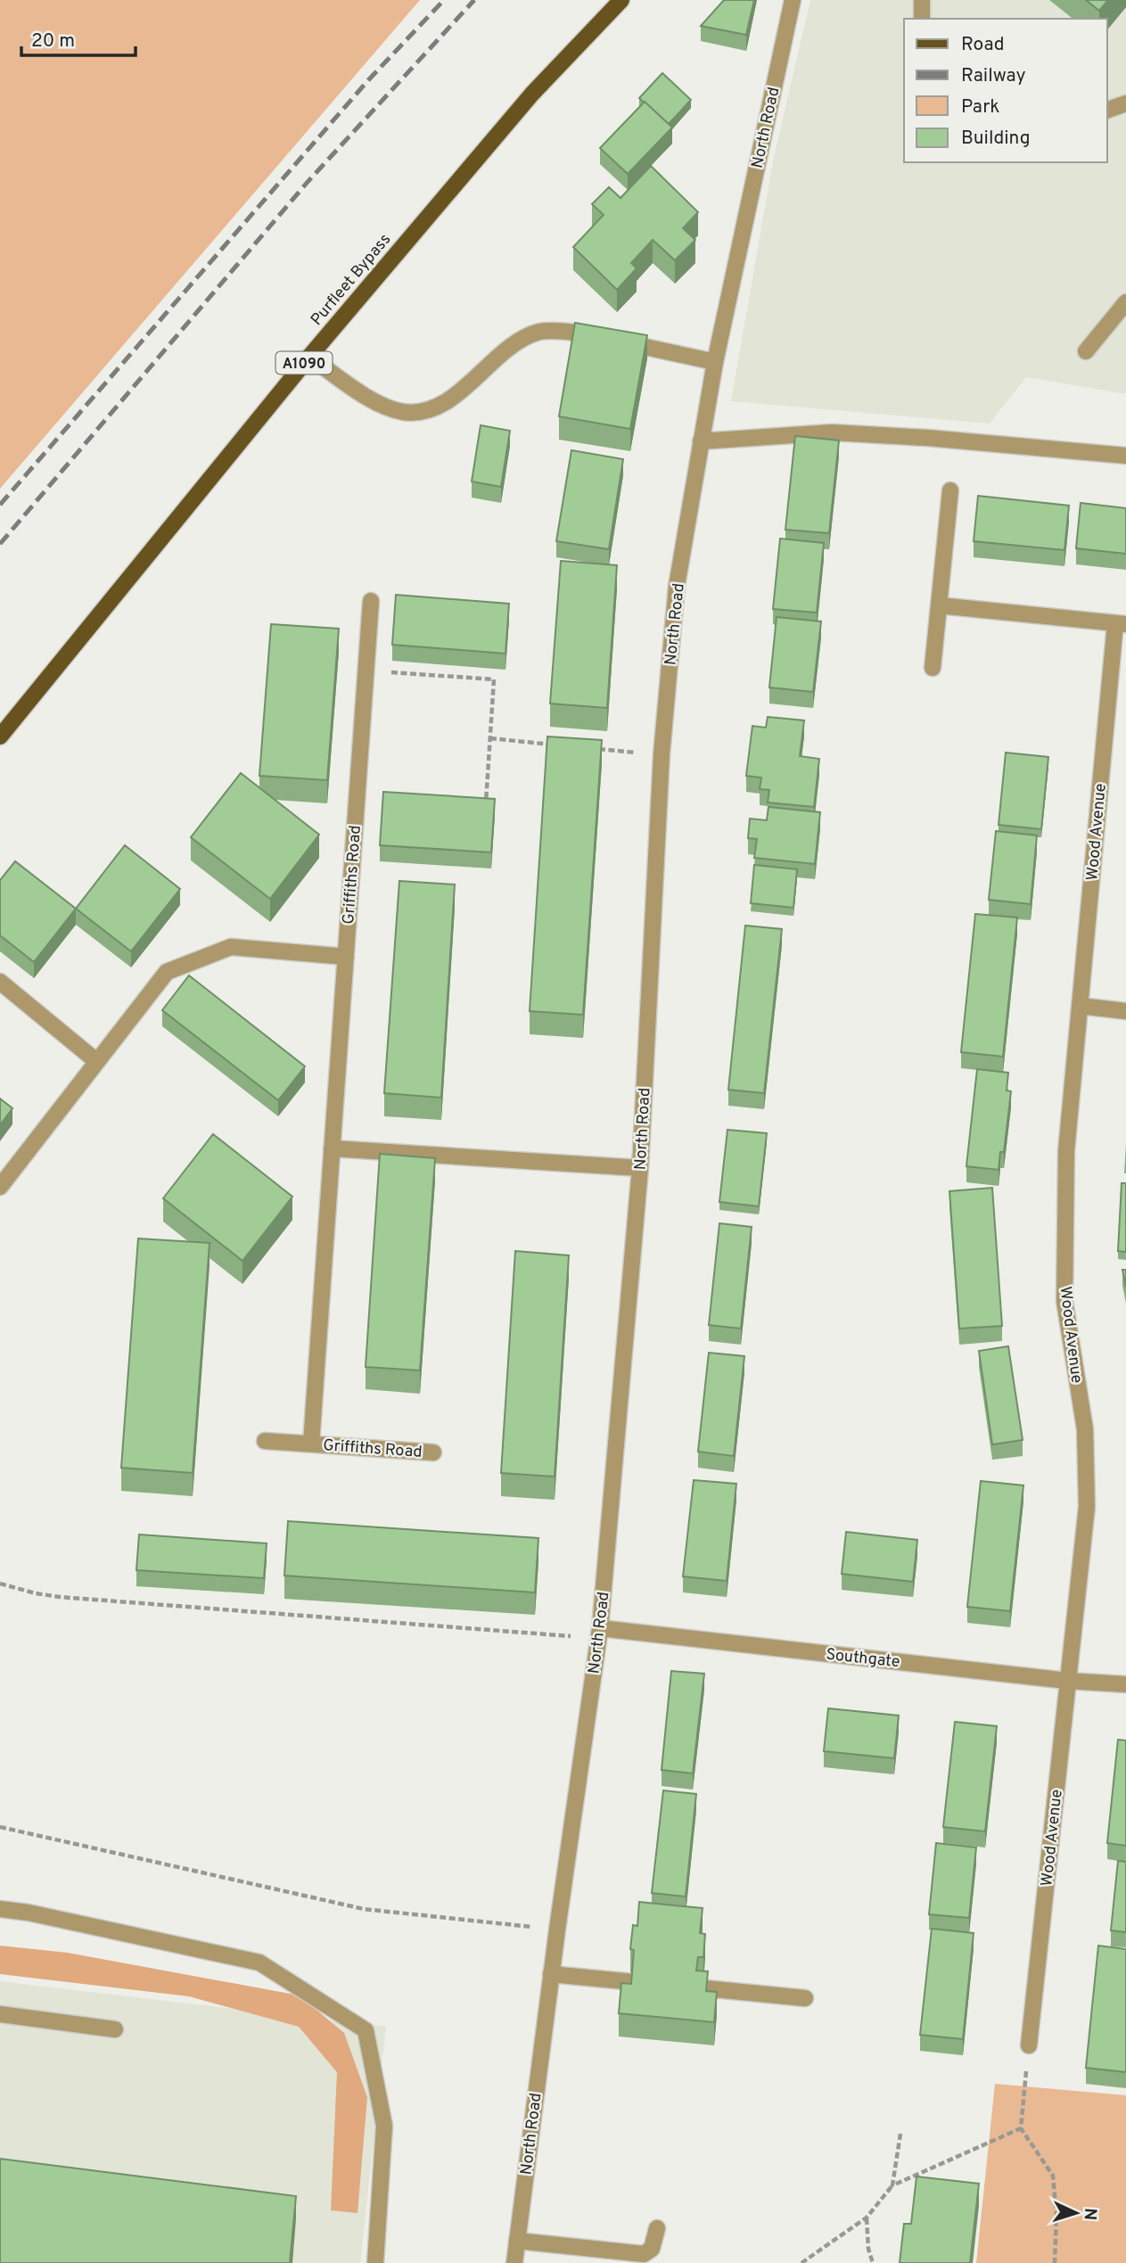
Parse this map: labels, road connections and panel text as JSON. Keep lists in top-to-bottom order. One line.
{"streets":{"main road":["Purfleet Bypass","A1090"],"street":["North Road","Wood Avenue","Griffiths Road","Southgate"]},"crossings":[["North Road","Southgate"],["Wood Avenue","Southgate"]],"legend":["Road","Railway","Park","Building"],"scale_bar":"20 m","north":"right"}
